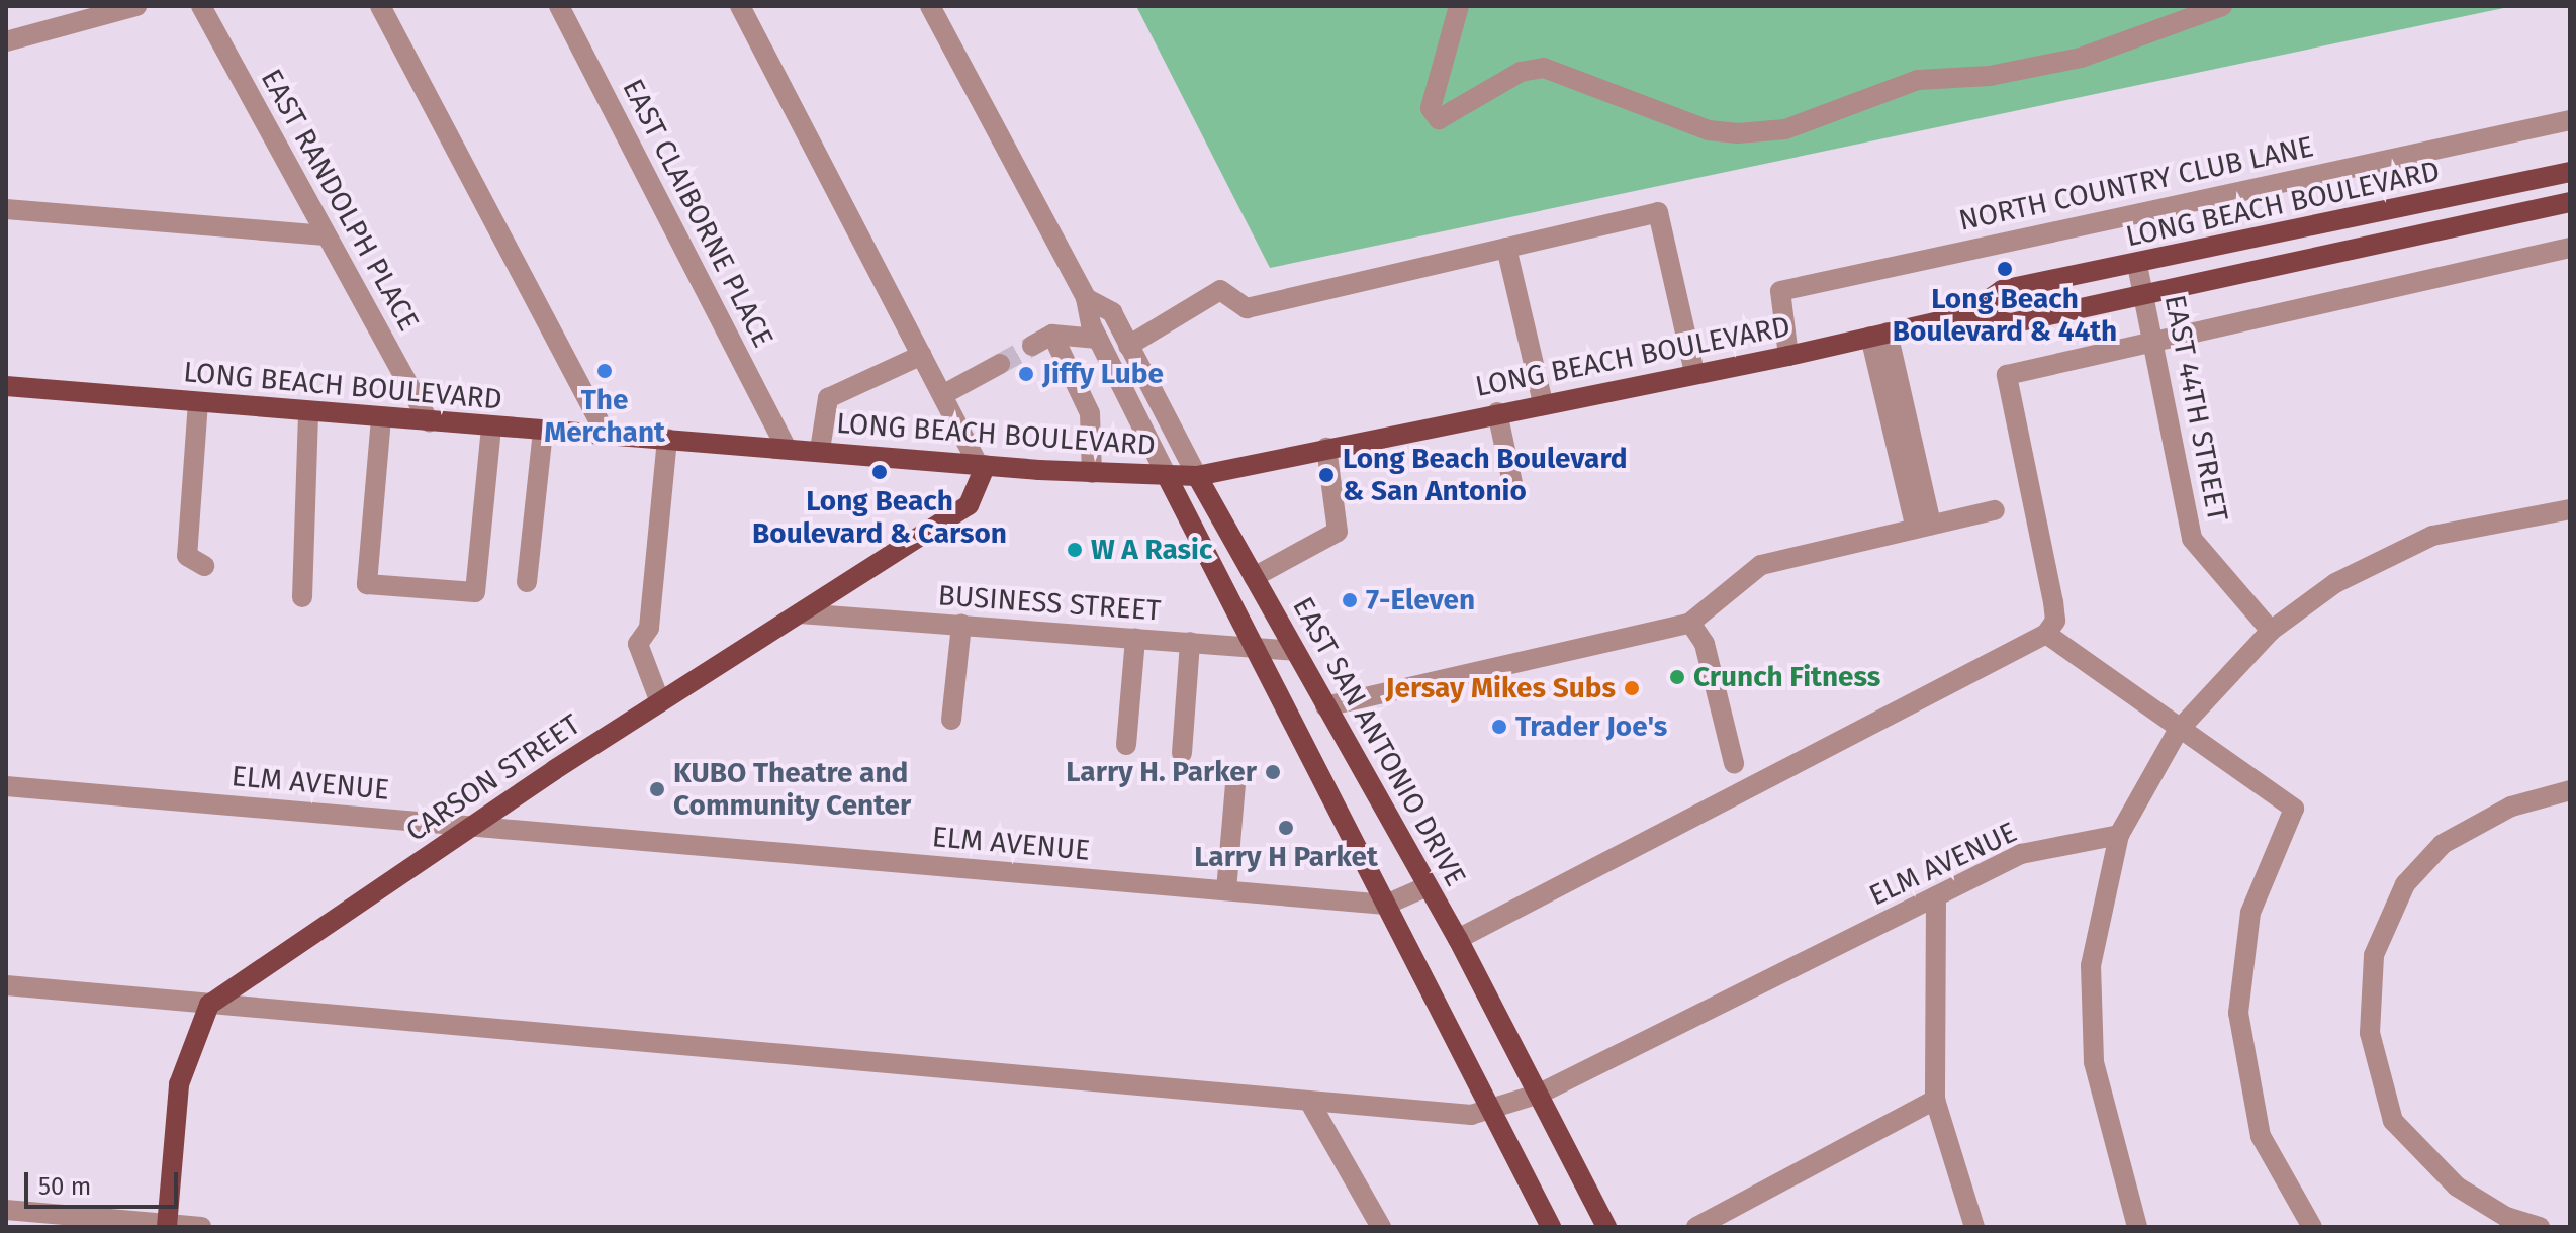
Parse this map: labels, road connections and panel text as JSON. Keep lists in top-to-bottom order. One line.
{"streets":{"main road":["LONG BEACH BOULEVARD","EAST SAN ANTONIO DRIVE","CARSON STREET"],"street":["NORTH COUNTRY CLUB LANE","EAST RANDOLPH PLACE","EAST CLAIBORNE PLACE","EAST 44TH STREET","BUSINESS STREET","ELM AVENUE"]},"crossings":[["NORTH COUNTRY CLUB LANE","LONG BEACH BOULEVARD"],["EAST RANDOLPH PLACE","LONG BEACH BOULEVARD"],["LONG BEACH BOULEVARD","EAST CLAIBORNE PLACE"],["LONG BEACH BOULEVARD","EAST 44TH STREET"],["LONG BEACH BOULEVARD","EAST SAN ANTONIO DRIVE"],["LONG BEACH BOULEVARD","CARSON STREET"],["BUSINESS STREET","EAST SAN ANTONIO DRIVE"],["BUSINESS STREET","CARSON STREET"],["EAST SAN ANTONIO DRIVE","ELM AVENUE"],["CARSON STREET","ELM AVENUE"]],"places":["Long Beach Boulevard & 44th","The Merchant","Jiffy Lube","Long Beach Boulevard & Carson","Long Beach Boulevard & San Antonio","W A Rasic","7-Eleven","Crunch Fitness","Jersay Mikes Subs","Trader Joe's","Larry H. Parker","KUBO Theatre and Community Center","Larry H Parket"],"scale_bar":"50 m"}
